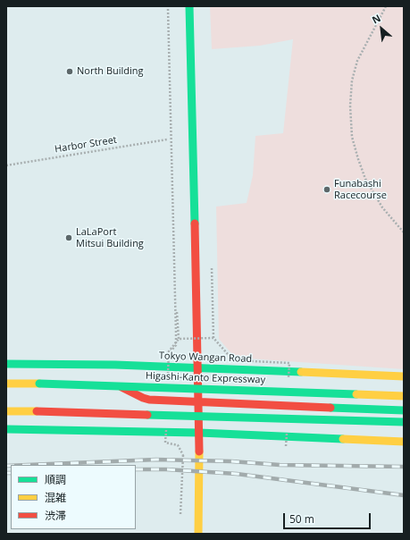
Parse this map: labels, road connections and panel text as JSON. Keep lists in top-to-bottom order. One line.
{"streets":{"main road":["Tokyo Wangan Road","Higashi-Kanto Expressway"],"path":["Harbor Street"]},"places":["North Building","Funabashi Racecourse","LaLaPort Mitsui Building"],"legend":["順調","混雑","渋滞"],"scale_bar":"50 m","north":"top left"}
